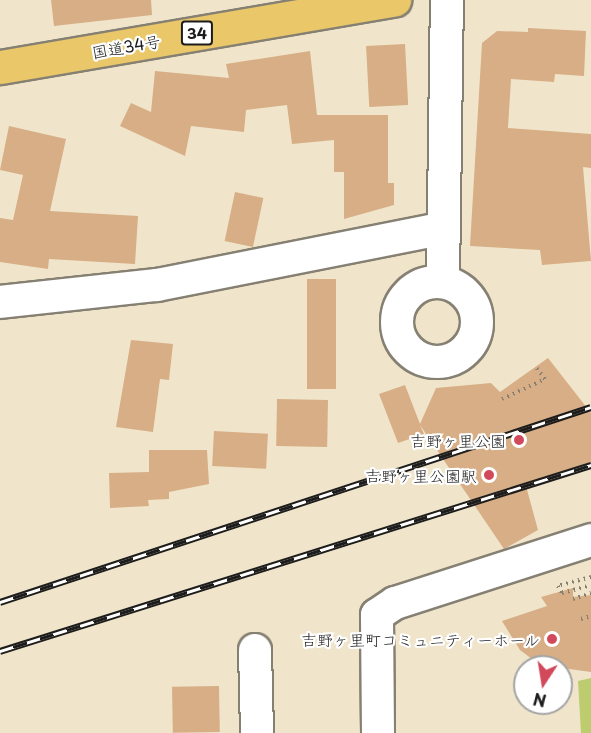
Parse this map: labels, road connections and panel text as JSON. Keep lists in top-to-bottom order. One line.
{"streets":{"highway":["34","国道34号"]},"places":["吉野ヶ里公園","吉野ヶ里公園駅","吉野ヶ里町コミュニティーホール"],"north":"bottom"}
